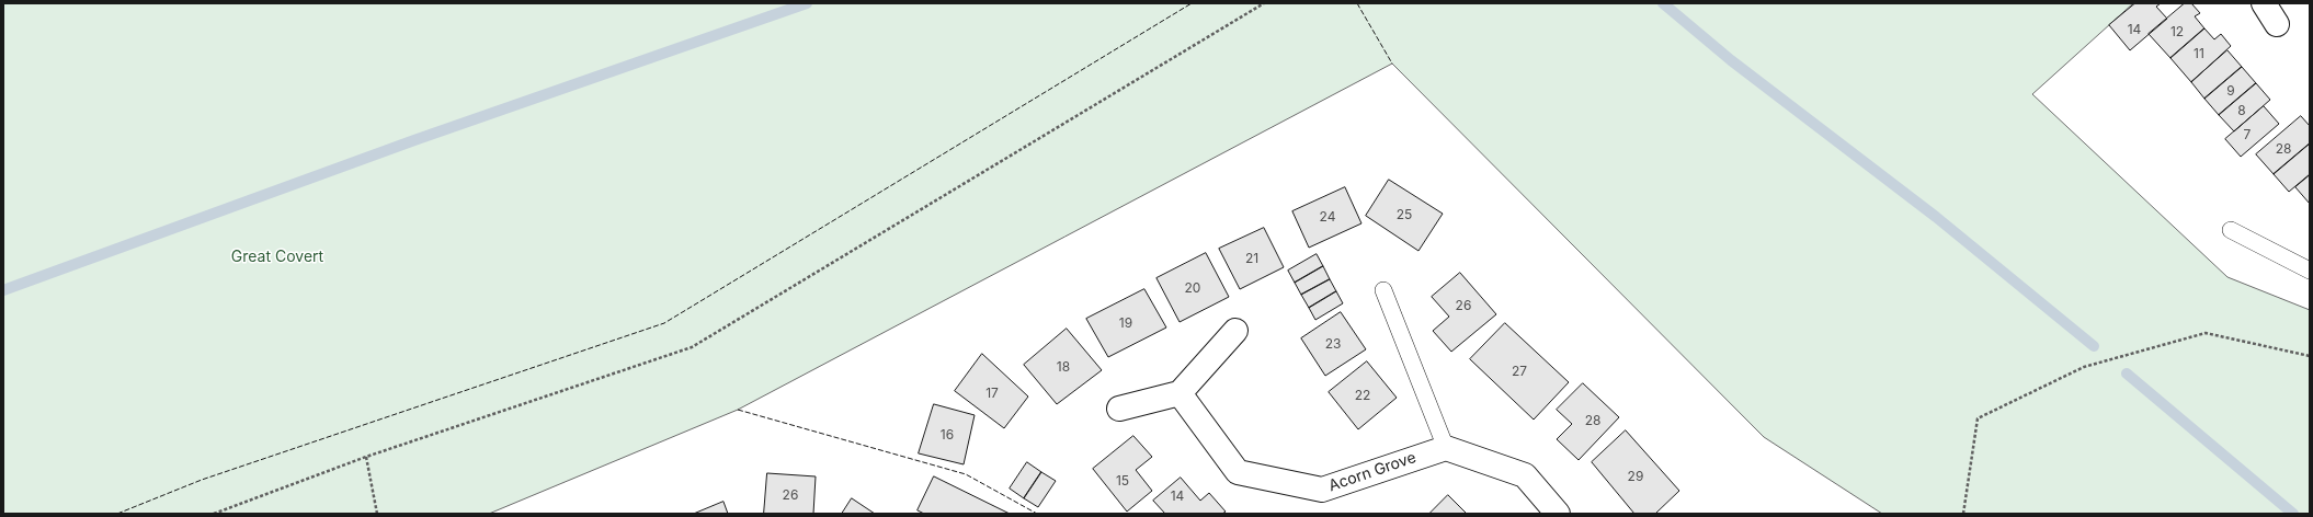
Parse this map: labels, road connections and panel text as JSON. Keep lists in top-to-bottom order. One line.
{"streets":{"street":["Acorn Grove"]},"parks":["Great Covert"],"house_numbers":["14","12","11","9","8","7","28","25","24","21","20","26","19","23","18","27","17","22","28","16","29","15","26","14"]}
